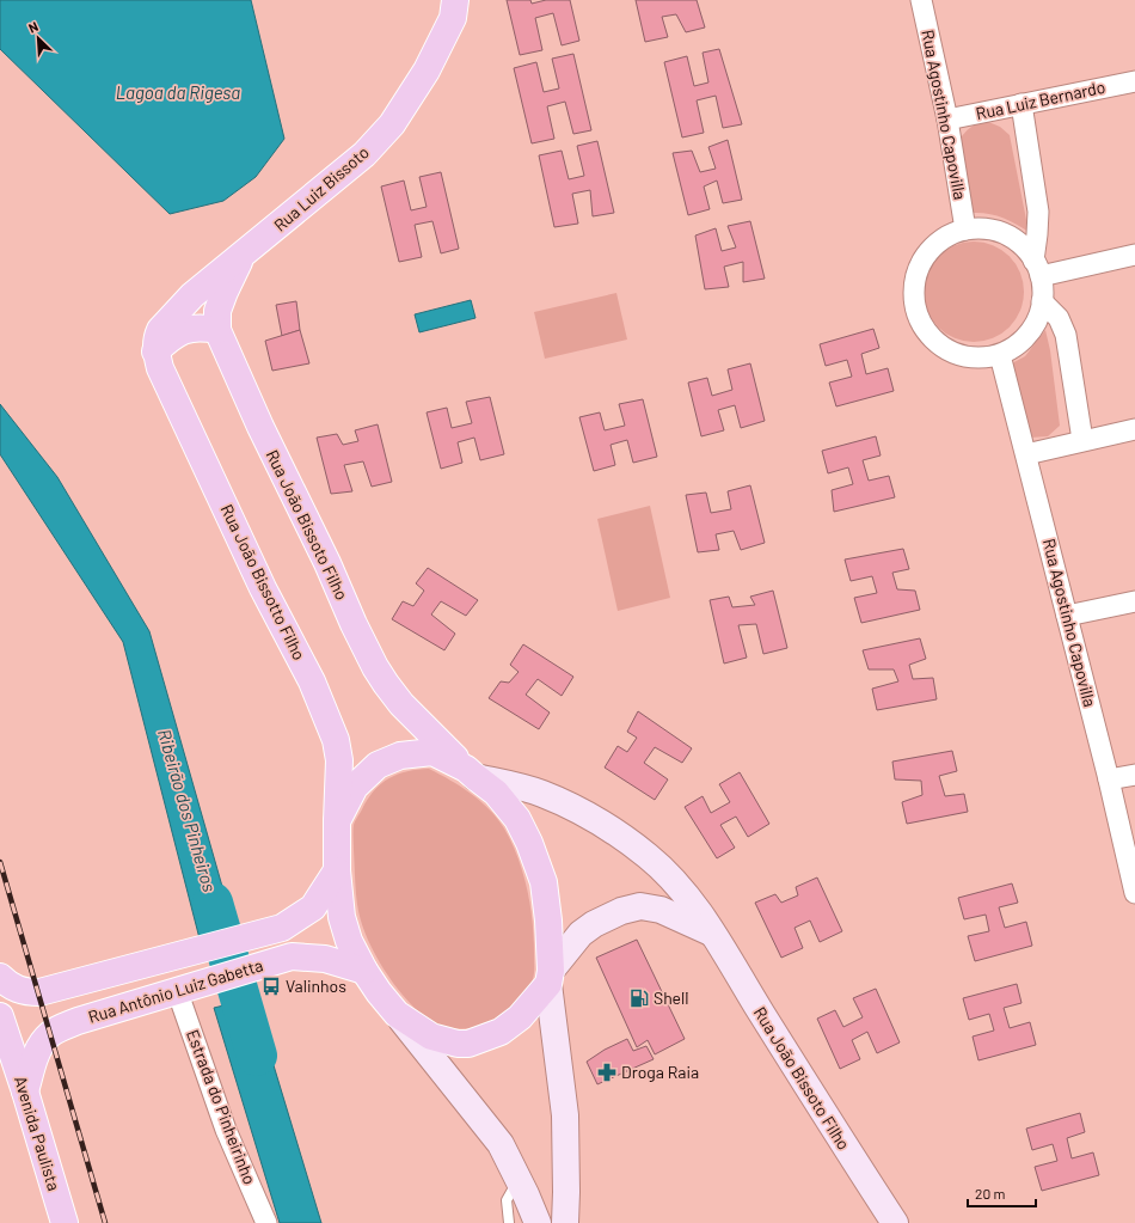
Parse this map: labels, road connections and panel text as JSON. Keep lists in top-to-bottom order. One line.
{"streets":{"main road":["Rua Luiz Bissoto","Rua João Bissoto Filho","Rua João Bissotto Filho","Rua Antônio Luiz Gabetta","Avenida Paulista"],"street":["Rua Luiz Bernardo","Rua Agostinho Capovilla","Estrada do Pinheirinho"]},"crossings":[["Rua Luiz Bernardo","Rua Agostinho Capovilla"],["Rua Luiz Bissoto","Rua João Bissoto Filho"],["Rua Luiz Bissoto","Rua João Bissotto Filho"],["Rua João Bissoto Filho","Rua João Bissotto Filho"],["Rua João Bissoto Filho","Rua Antônio Luiz Gabetta"],["Rua Antônio Luiz Gabetta","Estrada do Pinheirinho"],["Rua Antônio Luiz Gabetta","Avenida Paulista"]],"water":["Lagoa da Rigesa","Ribeirão dos Pinheiros"],"places":{"bus stop":["Valinhos"],"fuel station":["Shell"],"pharmacy":["Droga Raia"]},"scale_bar":"20 m","north":"top left"}
